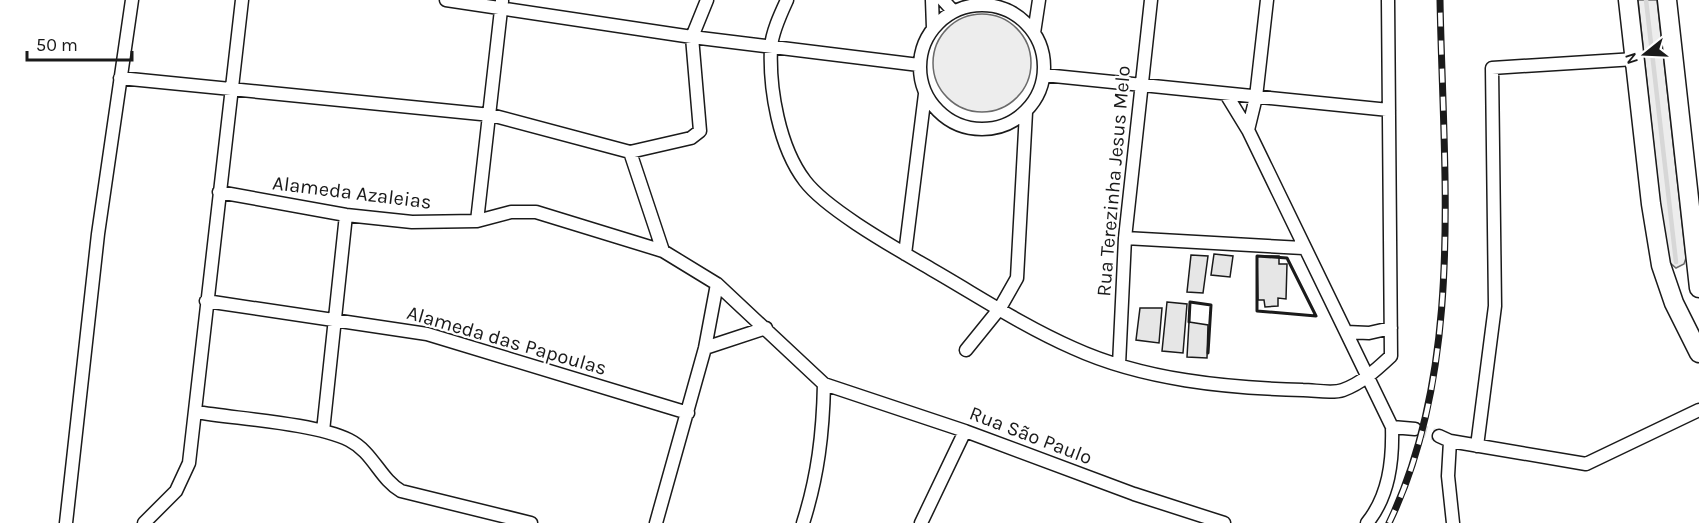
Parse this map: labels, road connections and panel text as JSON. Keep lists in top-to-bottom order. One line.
{"streets":{"street":["Rua Terezinha Jesus Melo","Alameda Azaleias","Alameda das Papoulas","Rua São Paulo"]},"crossings":[["Alameda Azaleias","Rua São Paulo"]],"scale_bar":"50 m","north":"left"}
